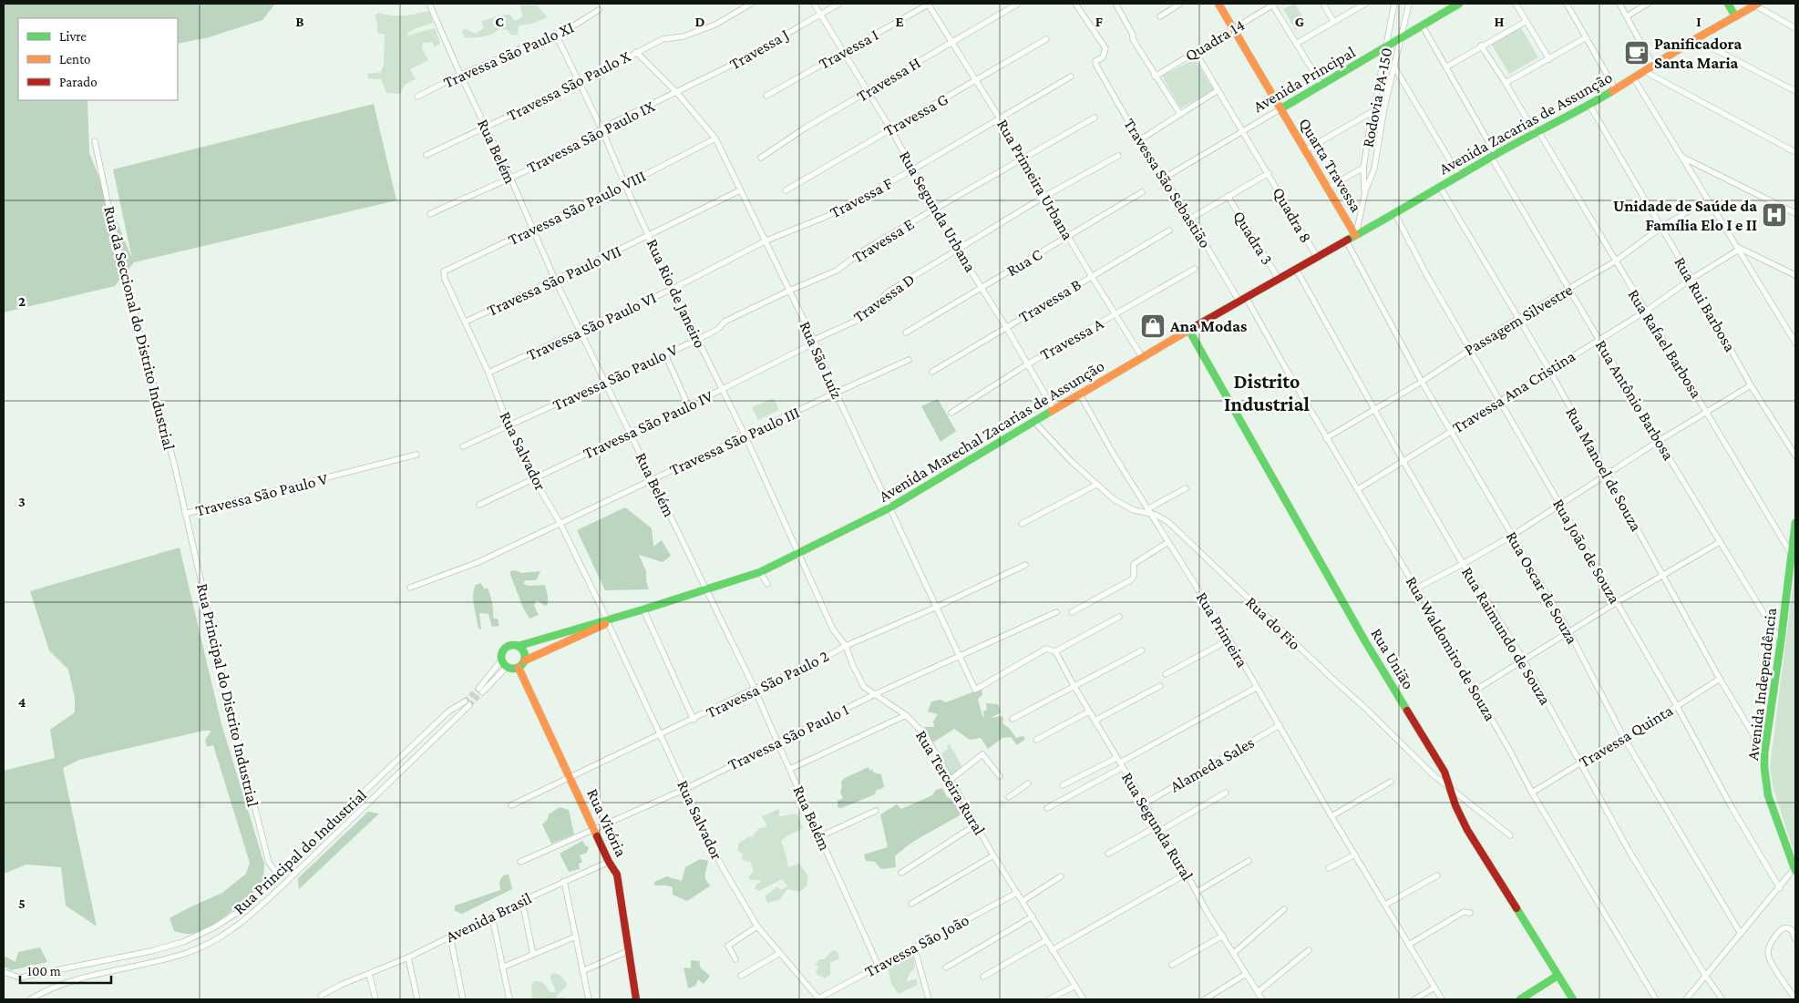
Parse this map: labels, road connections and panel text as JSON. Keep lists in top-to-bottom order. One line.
{"streets":{"main road":["Avenida Principal","Avenida Zacarias de Assunção","Quarta Travessa","Avenida Marechal Zacarias de Assunção","Rua União","Avenida Independência","Rua Vitória"],"street":["Quadra 14","Travessa J","Travessa I","Travessa São Paulo XI","Travessa H","Travessa São Paulo X","Rodovia PA-150","Travessa G","Travessa São Paulo IX","Rua Belém","Rua Primeira Urbana","Travessa São Sebastião","Travessa F","Travessa São Paulo VIII","Rua Segunda Urbana","Quadra 8","Quadra 3","Travessa E","Rua C","Travessa São Paulo VII","Rua Rio de Janeiro","Travessa D","Travessa B","Rua Rui Barbosa","Passagem Silvestre","Travessa São Paulo VI","Rua da Seccional do Distrito Industrial","Travessa A","Rua Rafael Barbosa","Rua São Luíz","Travessa São Paulo V","Travessa Ana Cristina","Rua Antônio Barbosa","Travessa São Paulo IV","Travessa São Paulo III","Rua Salvador","Rua Manoel de Souza","Rua João de Souza","Rua Oscar de Souza","Rua do Fio","Rua Primeira","Rua Raimundo de Souza","Rua Waldomiro de Souza","Travessa São Paulo 2","Rua Principal do Distrito Industrial","Travessa Quinta","Travessa São Paulo 1","Alameda Sales","Rua Terceira Rural","Rua Segunda Rural","Rua Principal do Industrial","Avenida Brasil","Travessa São João"]},"crossings":[["Quadra 14","Quarta Travessa"],["Travessa J","Travessa São Paulo IX"],["Travessa J","Rua Segunda Urbana"],["Travessa J","Rua São Luíz"],["Travessa I","Rua Primeira Urbana"],["Travessa I","Rua Segunda Urbana"],["Travessa São Paulo XI","Rua Belém"],["Travessa São Paulo XI","Rua Rio de Janeiro"],["Travessa H","Rua Primeira Urbana"],["Travessa H","Rua Segunda Urbana"],["Avenida Principal","Rodovia PA-150"],["Avenida Principal","Quarta Travessa"],["Avenida Principal","Travessa São Sebastião"],["Avenida Principal","Rua Antônio Barbosa"],["Travessa São Paulo X","Rua Belém"],["Travessa São Paulo X","Rua Rio de Janeiro"],["Travessa São Paulo X","Rua São Luíz"],["Rodovia PA-150","Avenida Zacarias de Assunção"],["Rodovia PA-150","Quarta Travessa"],["Rodovia PA-150","Avenida Marechal Zacarias de Assunção"],["Travessa G","Rua Primeira Urbana"],["Travessa G","Rua Segunda Urbana"],["Avenida Zacarias de Assunção","Quarta Travessa"],["Avenida Zacarias de Assunção","Rua Rui Barbosa"],["Avenida Zacarias de Assunção","Rua Rafael Barbosa"],["Avenida Zacarias de Assunção","Rua Antônio Barbosa"],["Avenida Zacarias de Assunção","Avenida Marechal Zacarias de Assunção"],["Avenida Zacarias de Assunção","Rua Manoel de Souza"],["Avenida Zacarias de Assunção","Rua João de Souza"],["Travessa São Paulo IX","Rua Belém"],["Travessa São Paulo IX","Rua Rio de Janeiro"],["Travessa São Paulo IX","Rua São Luíz"],["Rua Belém","Travessa São Paulo VIII"],["Rua Belém","Travessa São Paulo VII"],["Rua Belém","Travessa São Paulo VI"],["Rua Belém","Travessa São Paulo V"],["Rua Belém","Travessa São Paulo IV"],["Rua Belém","Avenida Marechal Zacarias de Assunção"],["Rua Belém","Travessa São Paulo III"],["Rua Belém","Travessa São Paulo 2"],["Rua Belém","Travessa São Paulo 1"],["Rua Belém","Travessa São João"],["Quarta Travessa","Avenida Marechal Zacarias de Assunção"],["Rua Primeira Urbana","Travessa F"],["Rua Primeira Urbana","Travessa E"],["Rua Primeira Urbana","Rua C"],["Rua Primeira Urbana","Travessa D"],["Rua Primeira Urbana","Travessa B"],["Rua Primeira Urbana","Travessa A"],["Rua Primeira Urbana","Avenida Marechal Zacarias de Assunção"],["Travessa São Sebastião","Avenida Marechal Zacarias de Assunção"],["Travessa São Sebastião","Rua Waldomiro de Souza"],["Travessa F","Rua Segunda Urbana"],["Travessa F","Travessa São Paulo VI"],["Travessa F","Rua São Luíz"],["Travessa São Paulo VIII","Rua Rio de Janeiro"],["Travessa São Paulo VIII","Rua São Luíz"],["Travessa São Paulo VIII","Rua Salvador"],["Rua Segunda Urbana","Travessa E"],["Rua Segunda Urbana","Rua C"],["Rua Segunda Urbana","Travessa D"],["Rua Segunda Urbana","Travessa B"],["Rua Segunda Urbana","Travessa A"],["Rua Segunda Urbana","Avenida Marechal Zacarias de Assunção"],["Quadra 8","Avenida Marechal Zacarias de Assunção"],["Quadra 3","Avenida Marechal Zacarias de Assunção"],["Travessa E","Rua São Luíz"],["Travessa E","Travessa São Paulo V"],["Travessa São Paulo VII","Rua Rio de Janeiro"],["Travessa São Paulo VII","Rua São Luíz"],["Travessa São Paulo VII","Rua Salvador"],["Rua Rio de Janeiro","Travessa São Paulo VI"],["Rua Rio de Janeiro","Travessa São Paulo V"],["Rua Rio de Janeiro","Travessa São Paulo IV"],["Rua Rio de Janeiro","Avenida Marechal Zacarias de Assunção"],["Rua Rio de Janeiro","Travessa São Paulo III"],["Rua Rio de Janeiro","Rua Terceira Rural"],["Travessa D","Rua São Luíz"],["Travessa D","Travessa São Paulo IV"],["Rua Rui Barbosa","Passagem Silvestre"],["Rua Rui Barbosa","Travessa Ana Cristina"],["Passagem Silvestre","Rua Rafael Barbosa"],["Passagem Silvestre","Rua Antônio Barbosa"],["Passagem Silvestre","Rua Manoel de Souza"],["Passagem Silvestre","Rua João de Souza"],["Passagem Silvestre","Rua Oscar de Souza"],["Passagem Silvestre","Rua Raimundo de Souza"],["Passagem Silvestre","Rua Waldomiro de Souza"],["Travessa São Paulo VI","Rua São Luíz"],["Travessa São Paulo VI","Rua Salvador"],["Rua da Seccional do Distrito Industrial","Travessa São Paulo V"],["Rua da Seccional do Distrito Industrial","Rua Principal do Distrito Industrial"],["Rua Rafael Barbosa","Travessa Ana Cristina"],["Rua Rafael Barbosa","Avenida Independência"],["Rua São Luíz","Travessa São Paulo V"],["Rua São Luíz","Travessa São Paulo IV"],["Rua São Luíz","Avenida Marechal Zacarias de Assunção"],["Rua São Luíz","Travessa São Paulo III"],["Rua São Luíz","Travessa São Paulo 2"],["Rua São Luíz","Travessa São Paulo 1"],["Rua São Luíz","Rua Segunda Rural"],["Travessa São Paulo V","Rua Salvador"],["Travessa São Paulo V","Rua Principal do Distrito Industrial"],["Travessa Ana Cristina","Rua Antônio Barbosa"],["Travessa Ana Cristina","Rua Manoel de Souza"],["Travessa Ana Cristina","Rua João de Souza"],["Travessa Ana Cristina","Rua Oscar de Souza"],["Travessa Ana Cristina","Rua Raimundo de Souza"],["Travessa Ana Cristina","Rua Waldomiro de Souza"],["Rua Antônio Barbosa","Avenida Independência"],["Travessa São Paulo IV","Rua Salvador"],["Avenida Marechal Zacarias de Assunção","Rua Salvador"],["Avenida Marechal Zacarias de Assunção","Rua Oscar de Souza"],["Avenida Marechal Zacarias de Assunção","Rua do Fio"],["Avenida Marechal Zacarias de Assunção","Rua Primeira"],["Avenida Marechal Zacarias de Assunção","Rua Raimundo de Souza"],["Avenida Marechal Zacarias de Assunção","Rua Waldomiro de Souza"],["Avenida Marechal Zacarias de Assunção","Rua União"],["Avenida Marechal Zacarias de Assunção","Rua Terceira Rural"],["Avenida Marechal Zacarias de Assunção","Rua Vitória"],["Travessa São Paulo III","Rua Salvador"],["Rua Salvador","Travessa São Paulo 2"],["Rua Salvador","Travessa São Paulo 1"],["Rua Salvador","Travessa São João"],["Rua Manoel de Souza","Avenida Independência"],["Rua Manoel de Souza","Travessa Quinta"],["Rua João de Souza","Travessa Quinta"],["Rua Oscar de Souza","Travessa Quinta"],["Rua do Fio","Rua Primeira"],["Rua do Fio","Rua União"],["Rua Primeira","Alameda Sales"],["Rua Raimundo de Souza","Travessa Quinta"],["Rua Waldomiro de Souza","Travessa Quinta"],["Travessa São Paulo 2","Rua Terceira Rural"],["Travessa São Paulo 2","Rua Vitória"],["Rua Principal do Distrito Industrial","Rua Principal do Industrial"],["Travessa São Paulo 1","Rua Terceira Rural"],["Travessa São Paulo 1","Rua Vitória"],["Alameda Sales","Rua Segunda Rural"],["Rua Terceira Rural","Travessa São João"],["Rua Vitória","Avenida Brasil"]],"districts":["Distrito Industrial"],"places":{"cafe":["Panificadora Santa Maria"],"hospital":["Unidade de Saúde da Família Elo I e II"],"shop":["Ana Modas"]},"legend":["Livre","Lento","Parado"],"scale_bar":"100 m","grid":{"columns":["B","C","D","E","F","G","H","I"],"rows":["2","3","4","5"]}}
